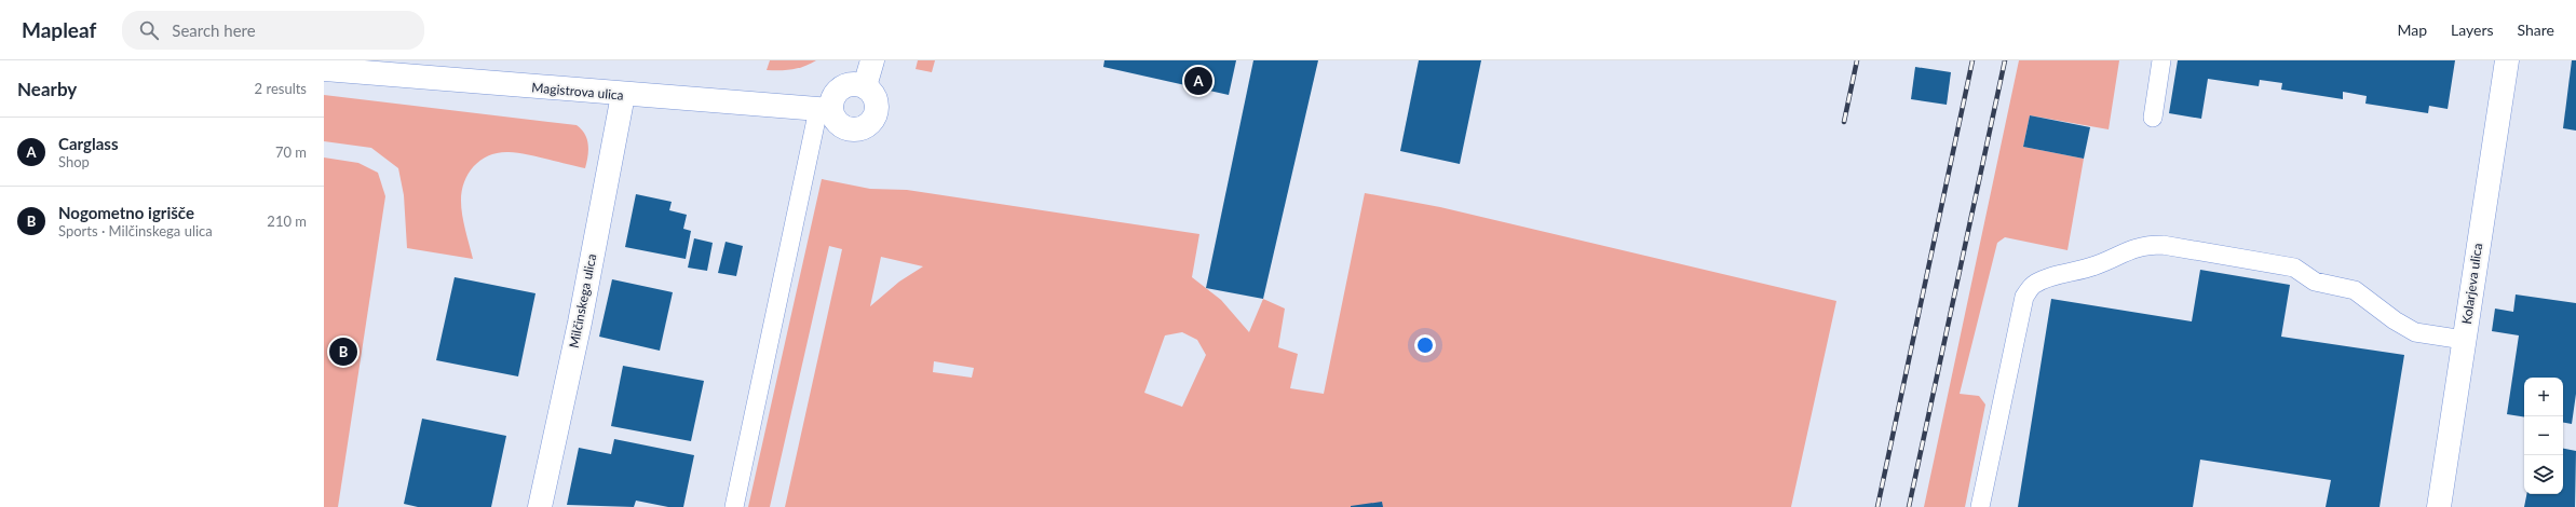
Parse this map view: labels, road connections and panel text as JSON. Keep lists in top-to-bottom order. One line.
{"streets":{"street":["Magistrova ulica","Kolarjeva ulica","Milčinskega ulica"]},"crossings":[["Magistrova ulica","Milčinskega ulica"]],"page":{"header":"Mapleaf","search":"Search here","nav":["Map","Layers","Share"],"heading":["Nearby","2 results"],"pins":["A","B"],"list":[{"mark":"A","name":"Carglass","note":"Shop","value":"70 m"},{"mark":"B","name":"Nogometno igrišče","note":"Sports · Milčinskega ulica","value":"210 m"}],"map_buttons":["+","−"]}}
